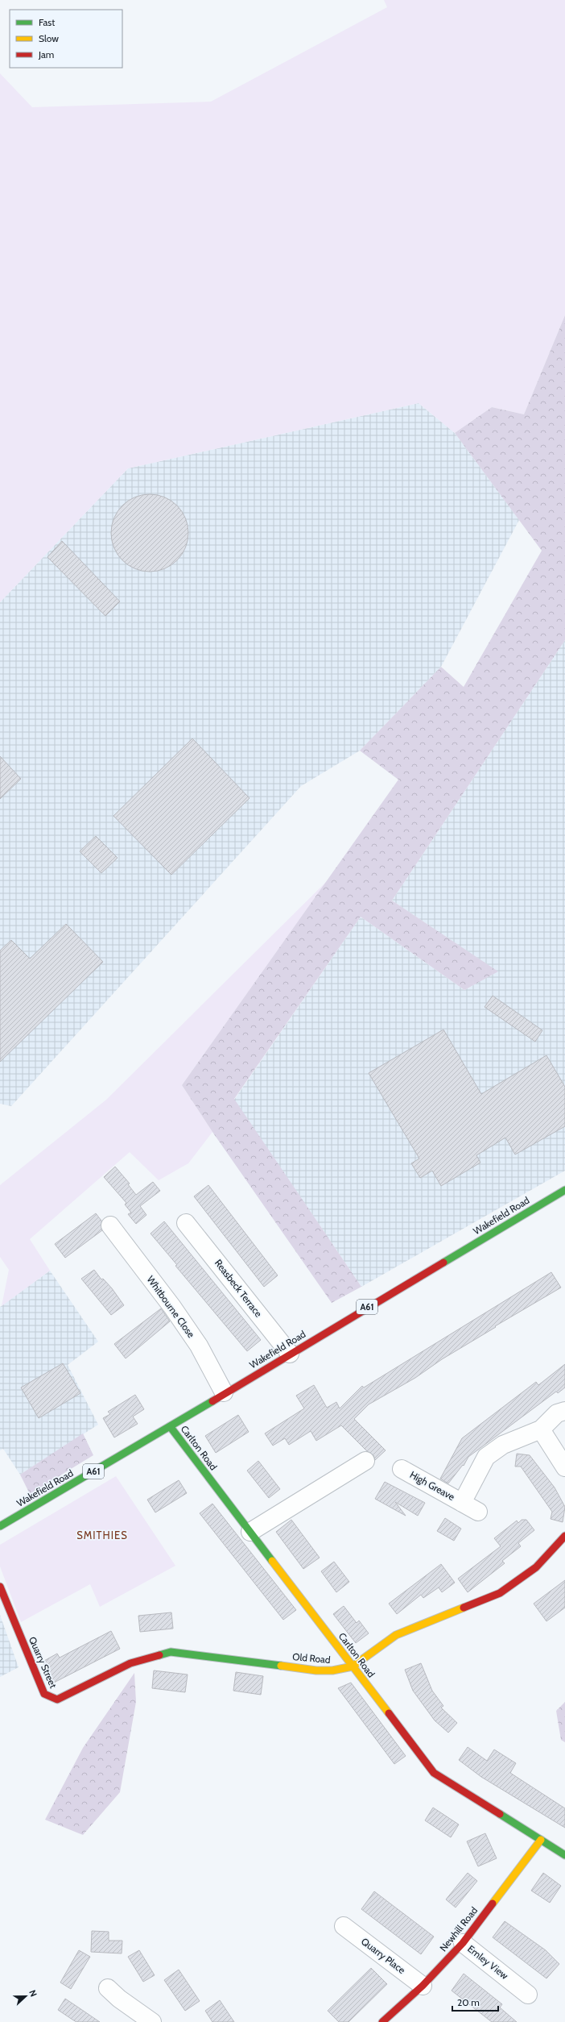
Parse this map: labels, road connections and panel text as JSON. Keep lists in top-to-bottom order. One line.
{"streets":{"main road":["Wakefield Road","A61","Carlton Road","Old Road","Quarry Street","Newhill Road"],"street":["Reasbeck Terrace","Whitbourne Close","High Greave","Quarry Place","Emley View"]},"crossings":[["Wakefield Road","Reasbeck Terrace"],["Wakefield Road","Whitbourne Close"],["Wakefield Road","Carlton Road"],["Carlton Road","Old Road"],["Carlton Road","Newhill Road"],["Old Road","Quarry Street"],["Newhill Road","Quarry Place"],["Newhill Road","Emley View"]],"districts":["SMITHIES"],"legend":["Fast","Slow","Jam"],"scale_bar":"20 m","north":"right"}
